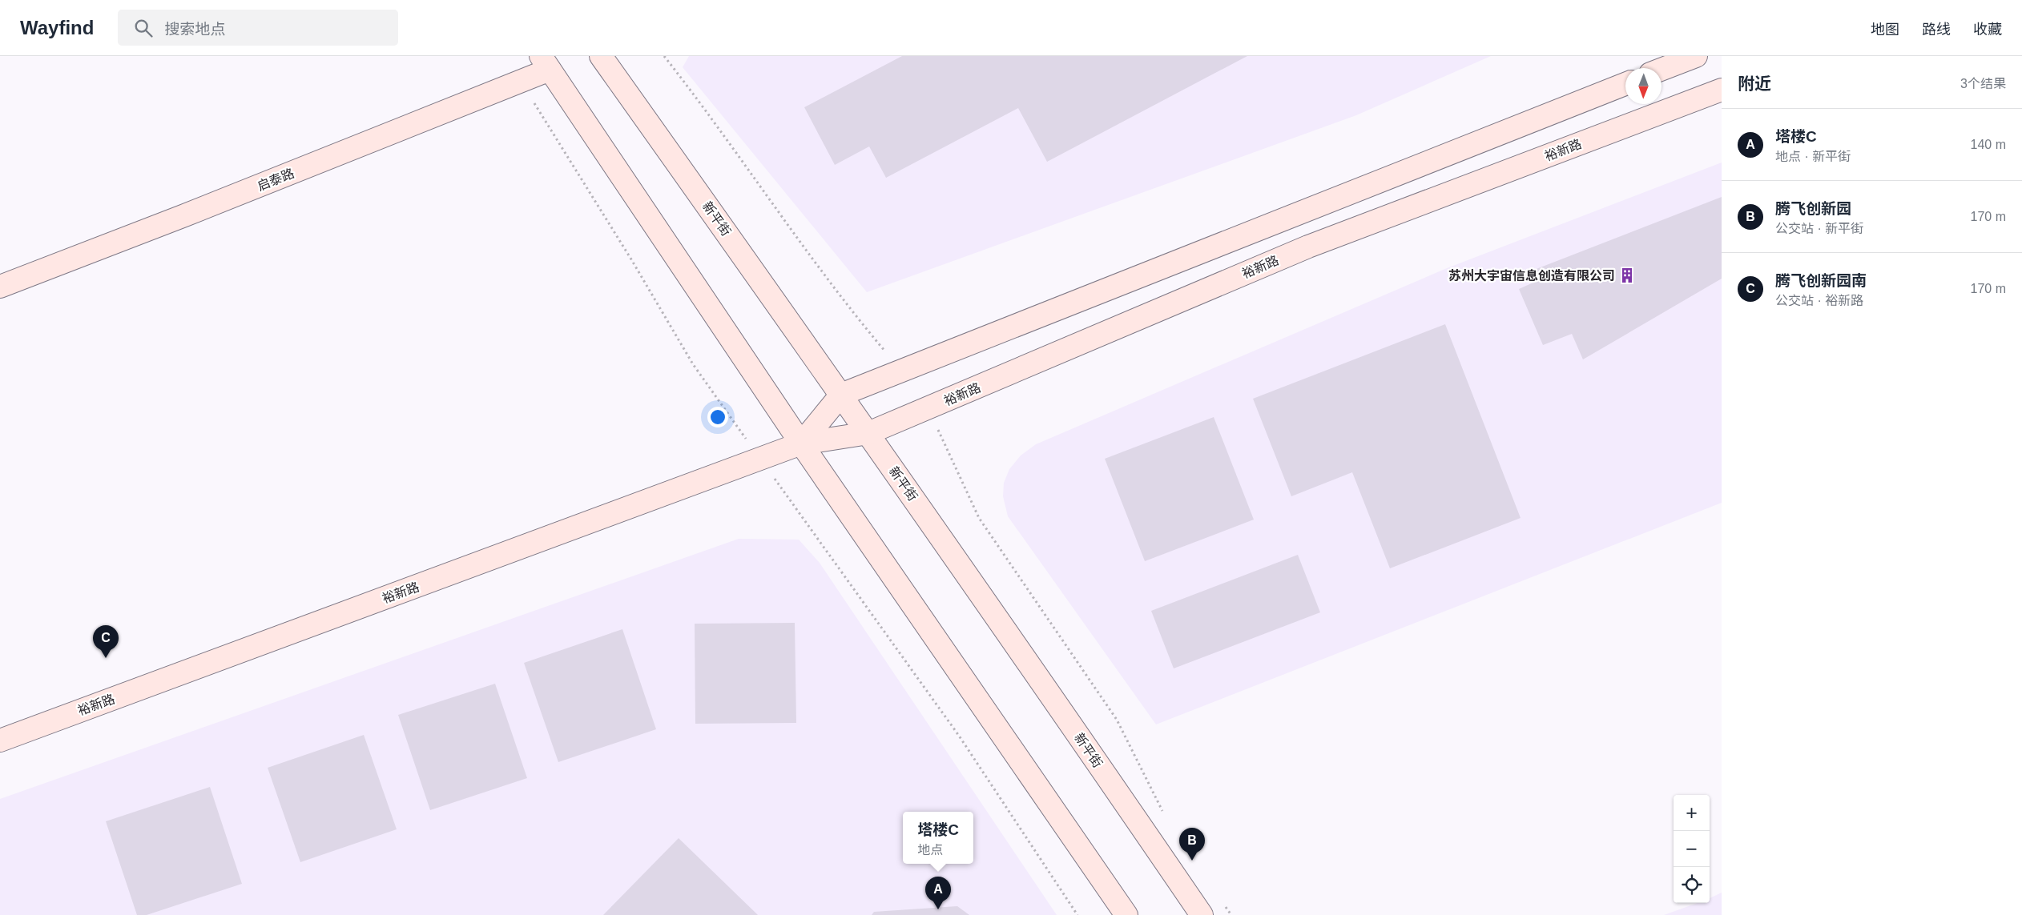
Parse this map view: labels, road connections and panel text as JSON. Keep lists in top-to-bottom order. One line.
{"streets":{"street":["裕新路","启泰路","新平街"]},"crossings":[["裕新路","新平街"]],"places":{"building":["苏州大宇宙信息创造有限公司"]},"north":"bottom","page":{"header":"Wayfind","search":"搜索地点","nav":["地图","路线","收藏"],"heading":["附近","3个结果"],"list":[{"mark":"A","name":"塔楼C","note":"地点 · 新平街","value":"140 m"},{"mark":"B","name":"腾飞创新园","note":"公交站 · 新平街","value":"170 m"},{"mark":"C","name":"腾飞创新园南","note":"公交站 · 裕新路","value":"170 m"}],"pins":["C","B","A"],"map_buttons":["+","−"],"popup":["塔楼C","地点"]}}
